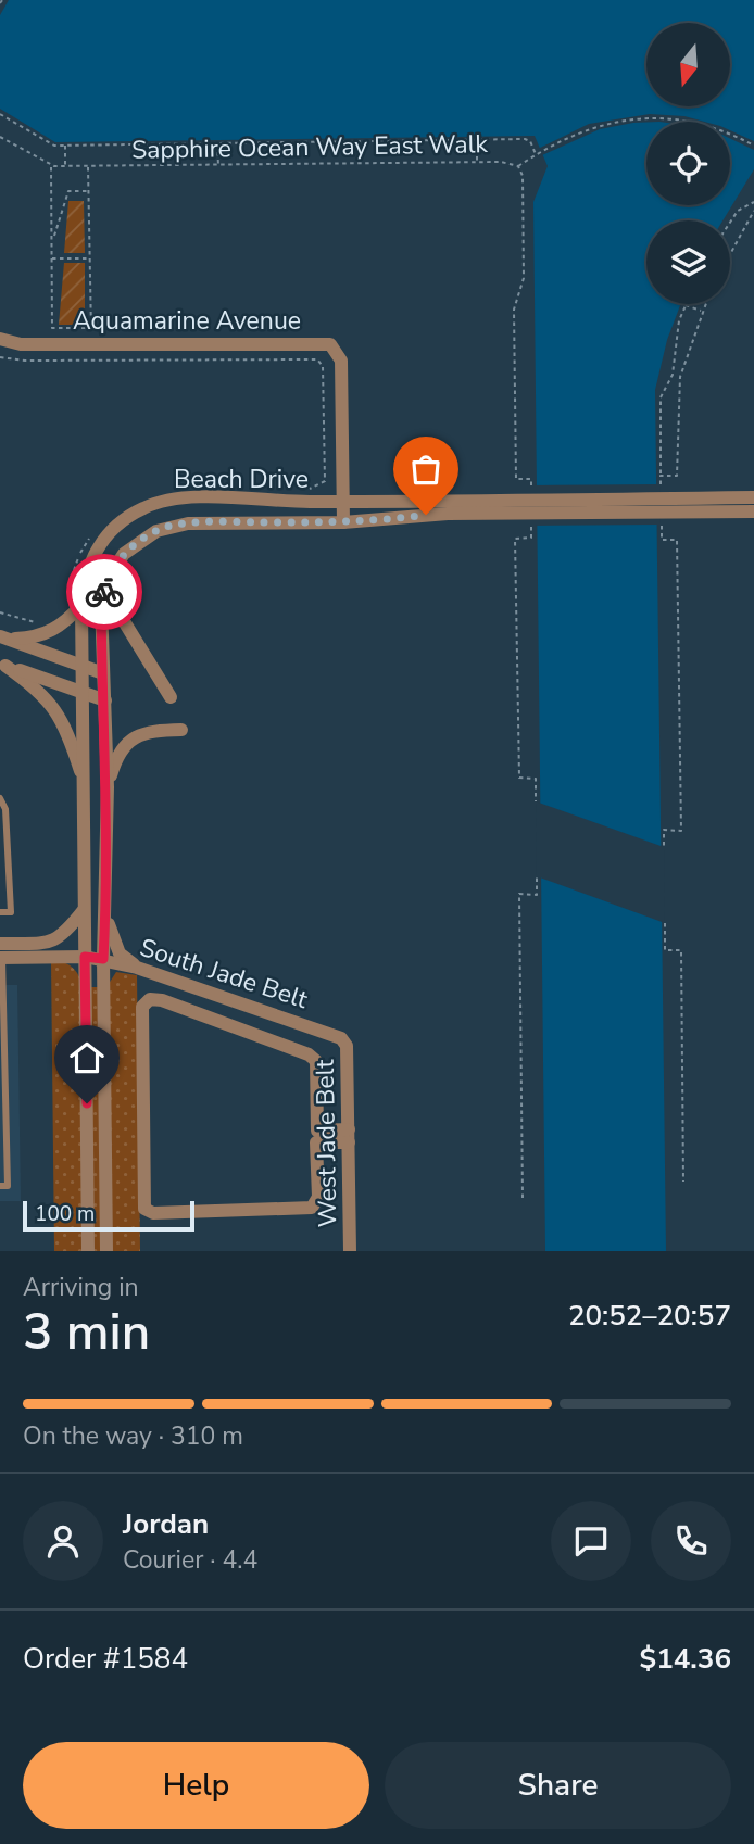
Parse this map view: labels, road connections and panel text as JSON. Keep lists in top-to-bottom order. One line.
{"streets":{"street":["Aquamarine Avenue","Beach Drive","South Jade Belt","West Jade Belt"],"path":["Sapphire Ocean Way East Walk"]},"crossings":[["Aquamarine Avenue","Beach Drive"],["Beach Drive","South Jade Belt"],["South Jade Belt","West Jade Belt"]],"scale_bar":"100 m","north":"bottom","page":{"scale":"100 m","heading":["3 min","Arriving in","20:52–20:57"],"panel":["Jordan","Courier · 4.4","Order #1584","$14.36"],"bar":"On the way · 310 m","buttons":["Help","Share"]}}
